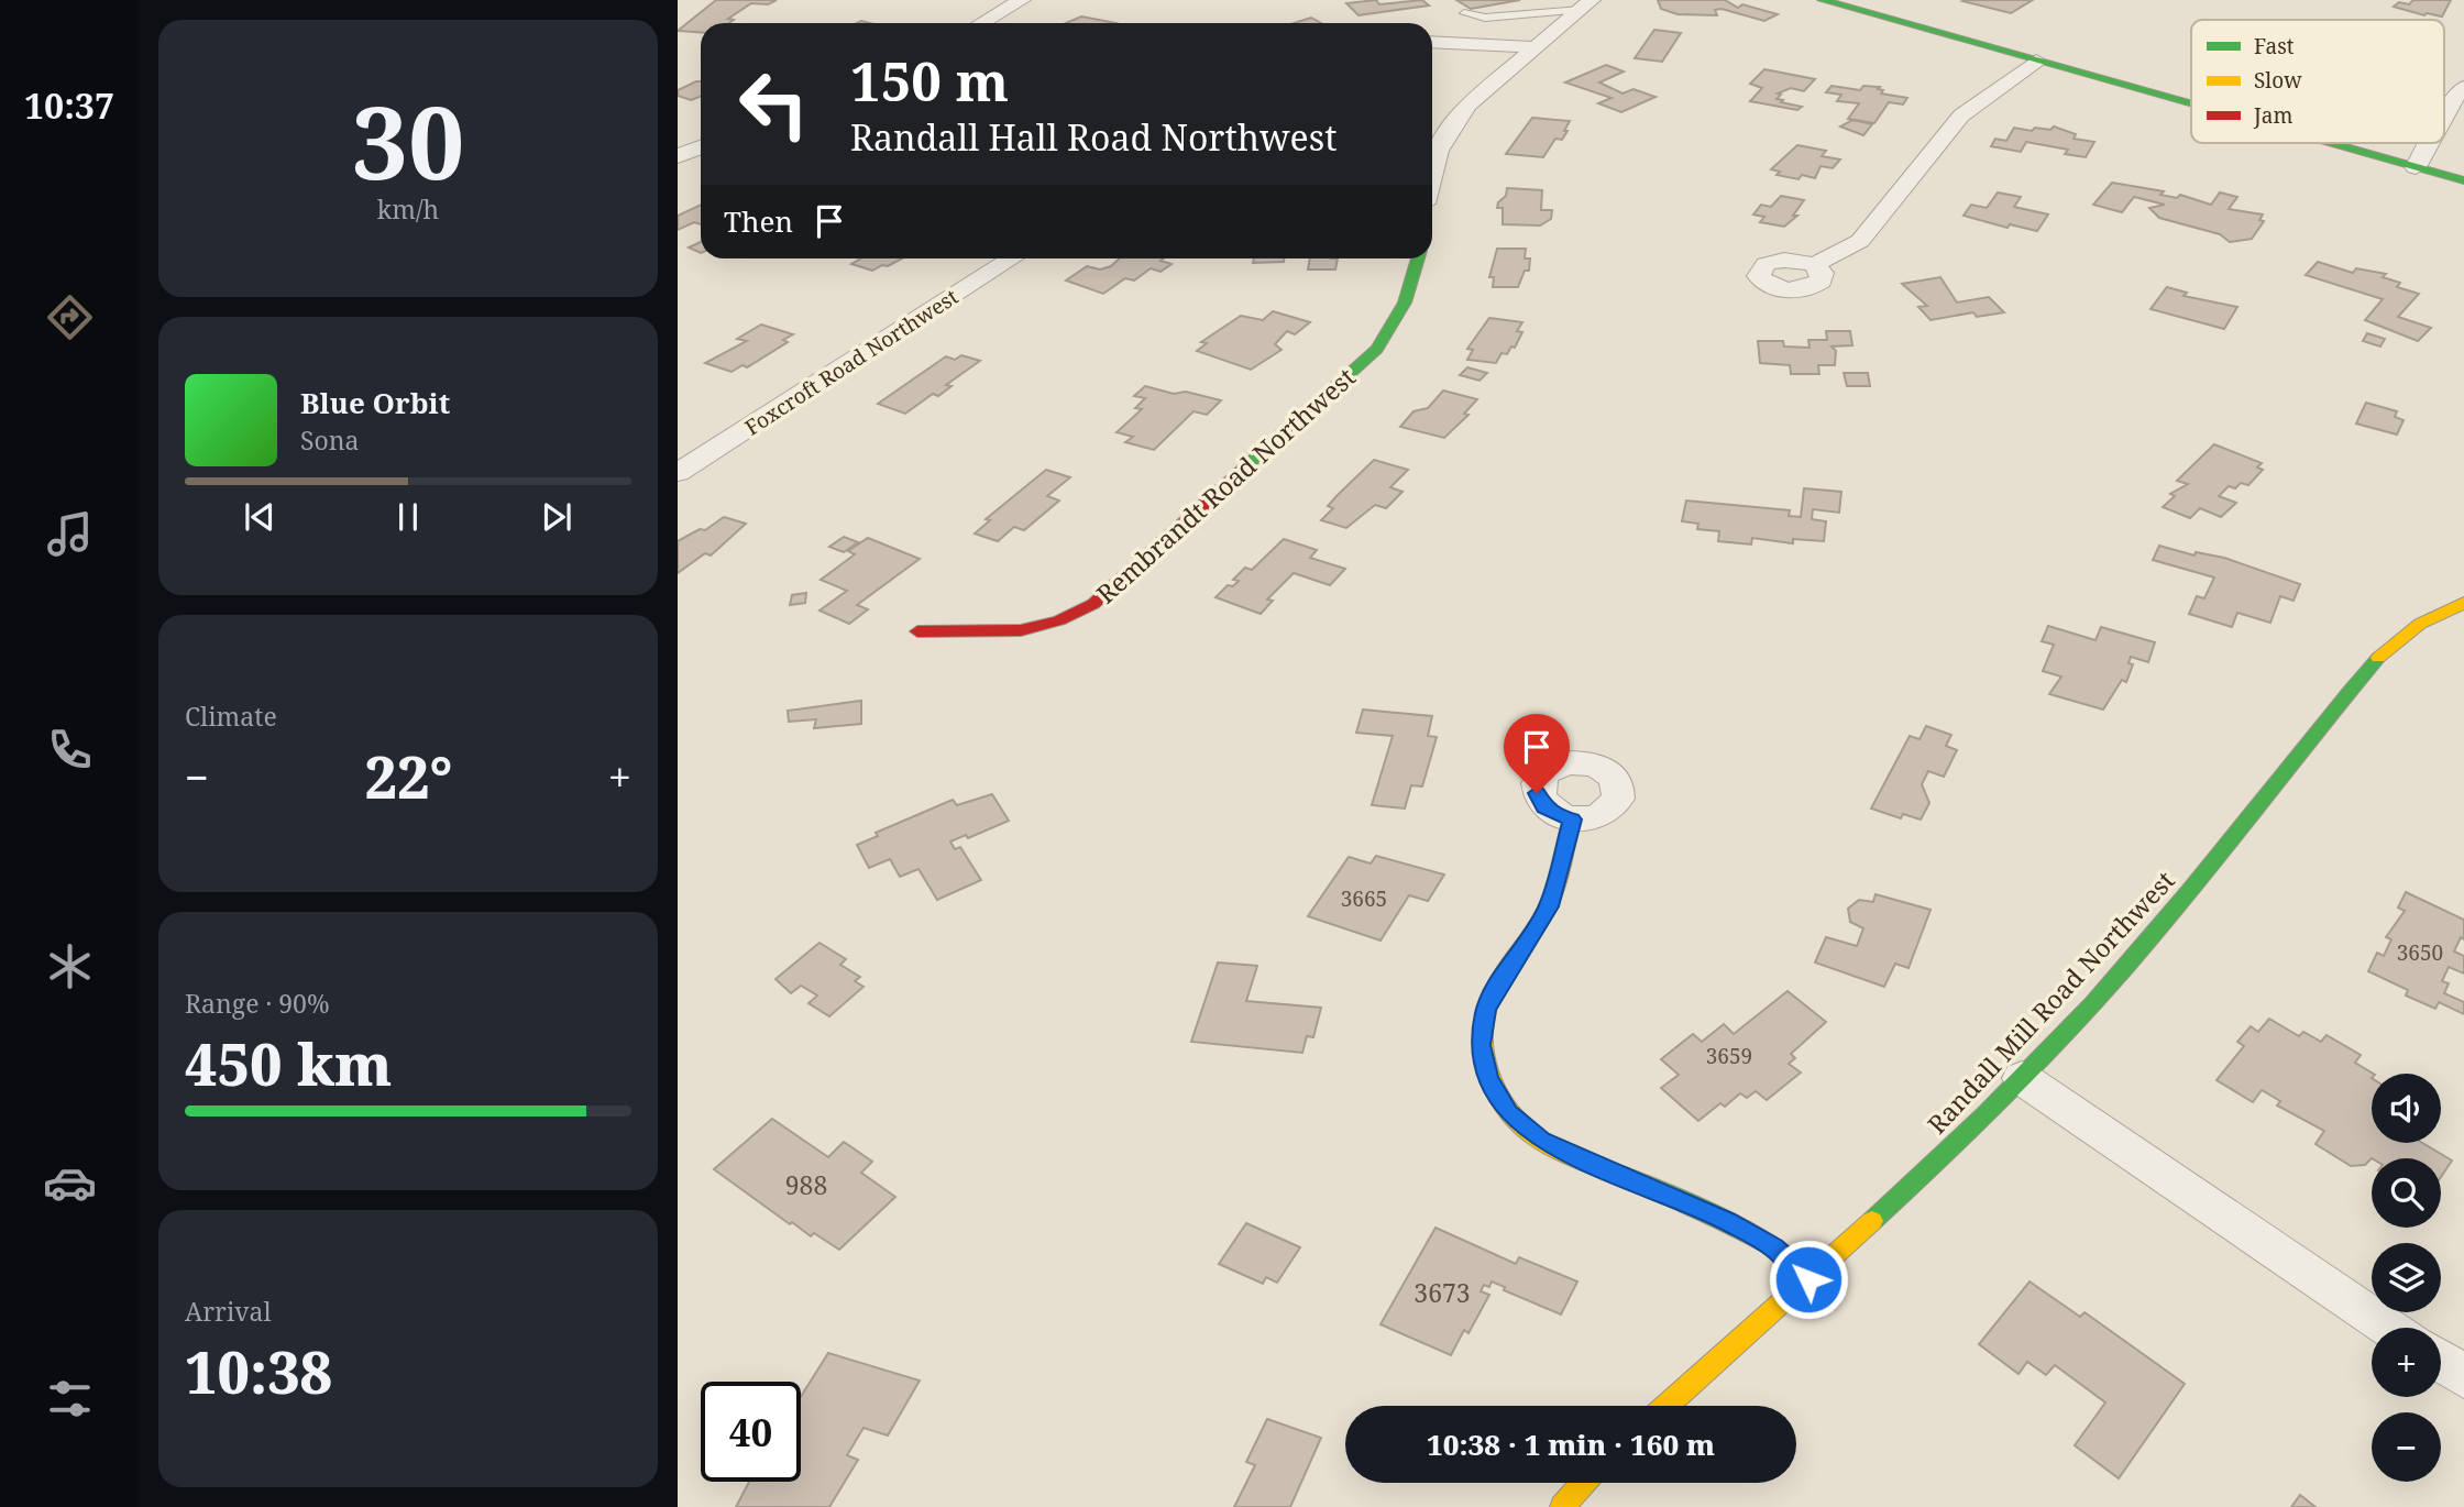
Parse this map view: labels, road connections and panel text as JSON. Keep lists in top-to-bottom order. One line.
{"streets":{"street":["Foxcroft Road Northwest","Rembrandt Road Northwest","Randall Mill Road Northwest"]},"house_numbers":["3665","3650","3659","988","3673"],"legend":["Fast","Slow","Jam"],"page":{"tabs":"10:37","tile":[["30","km/h"],"Climate",["Range · 90%","450 km"],["Arrival","10:38"]],"turn":["150 m","Randall Hall Road Northwest"],"then":"Then","song":["Blue Orbit","Sona"],"heat":["−","22°","+"],"map_buttons":["+","−"],"limit":"40","trip":"10:38 · 1 min · 160 m"}}
